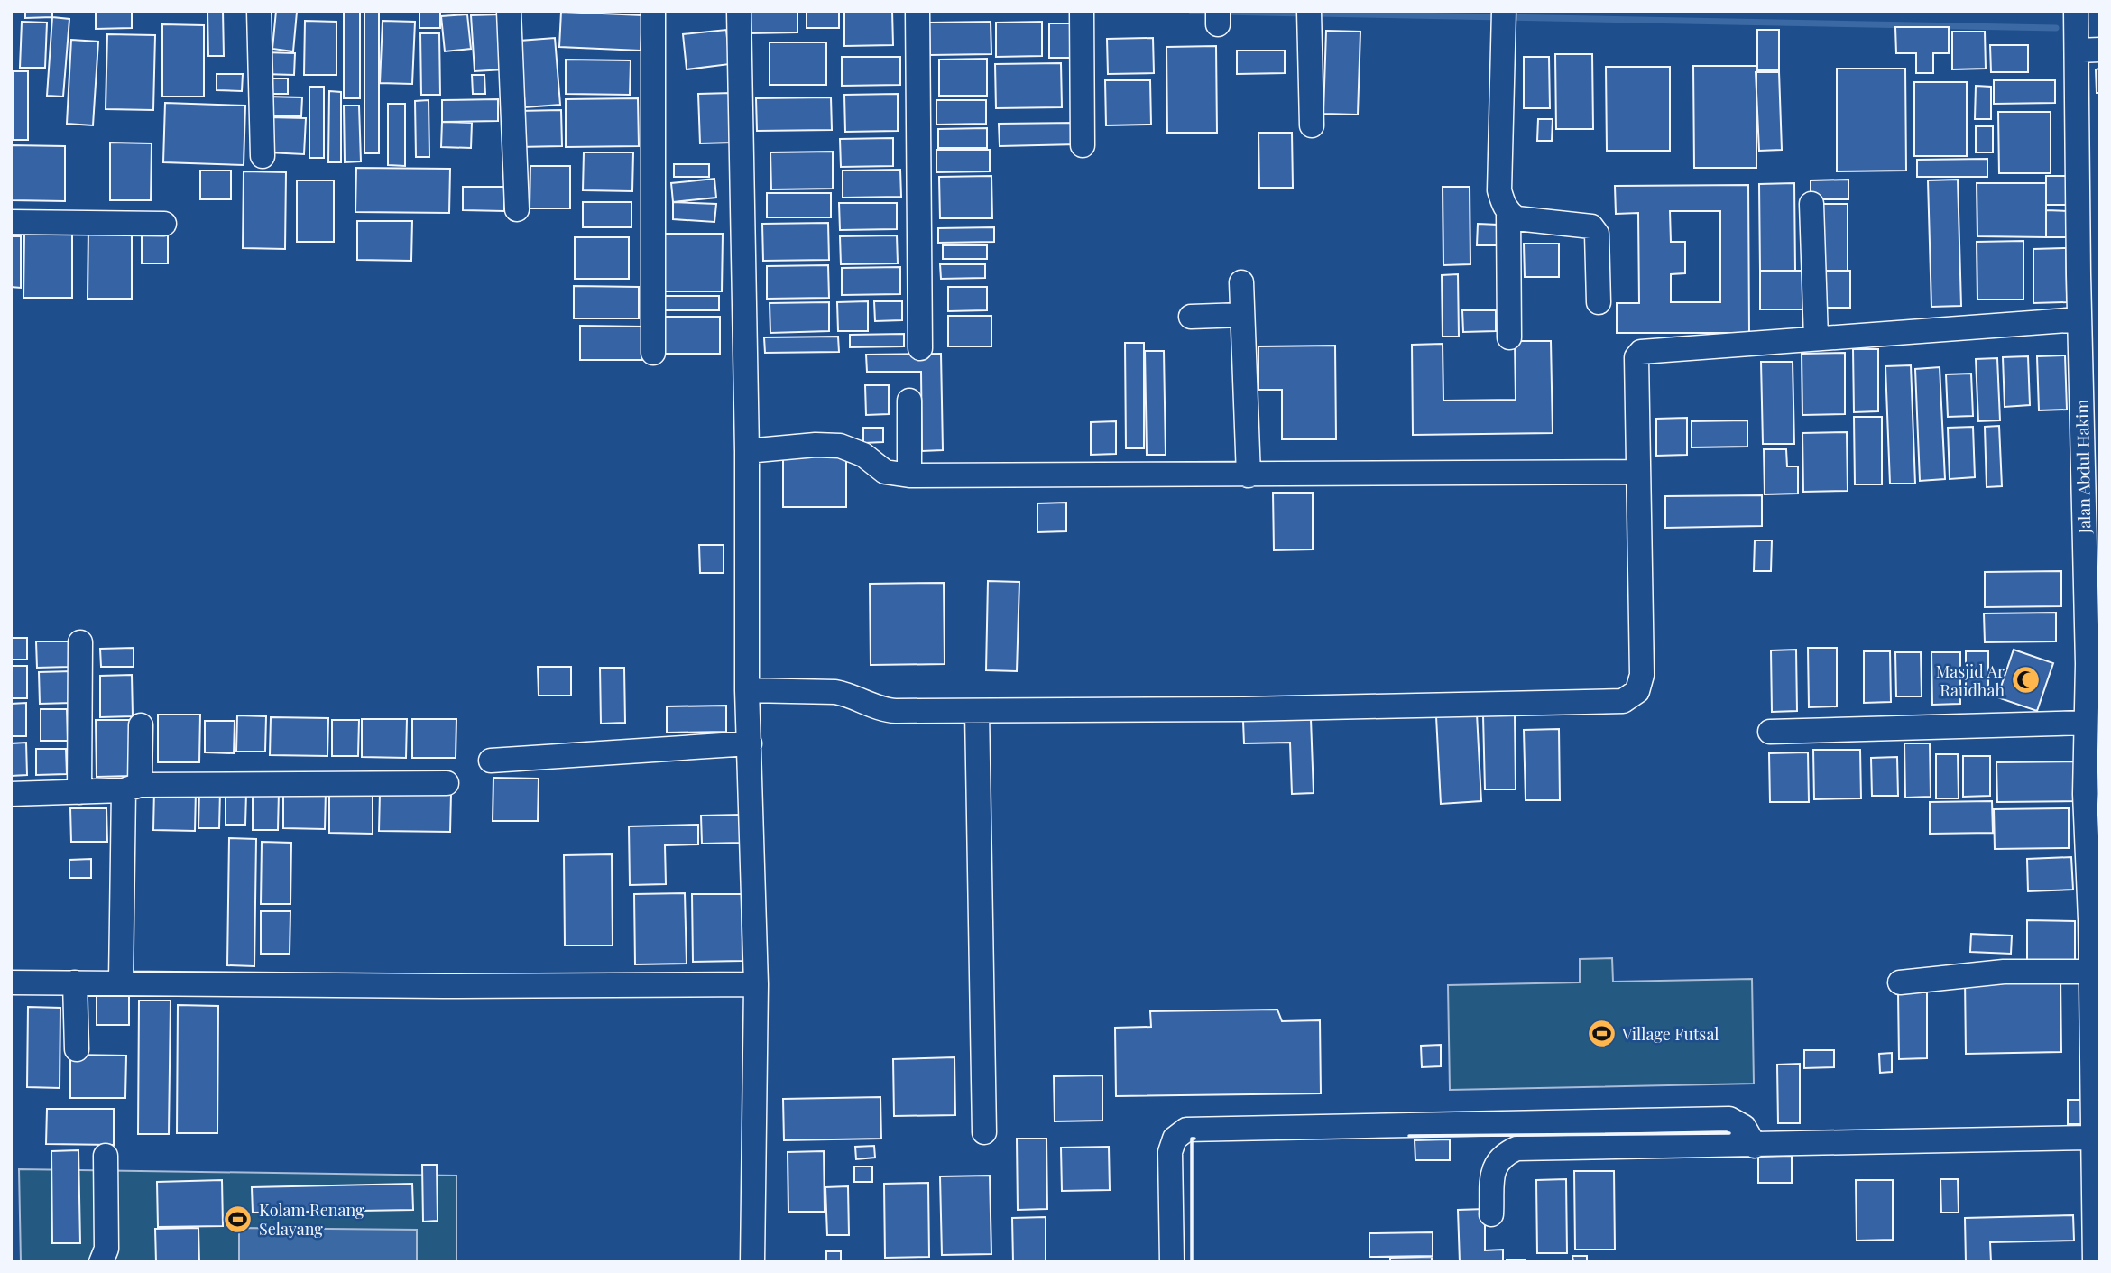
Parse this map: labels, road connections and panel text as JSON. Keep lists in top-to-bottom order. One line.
{"streets":{"street":["Jalan Abdul Hakim"]},"places":{"mosque":["Masjid Ar Raudhah"],"sports":["Village Futsal","Kolam Renang Selayang"]}}
